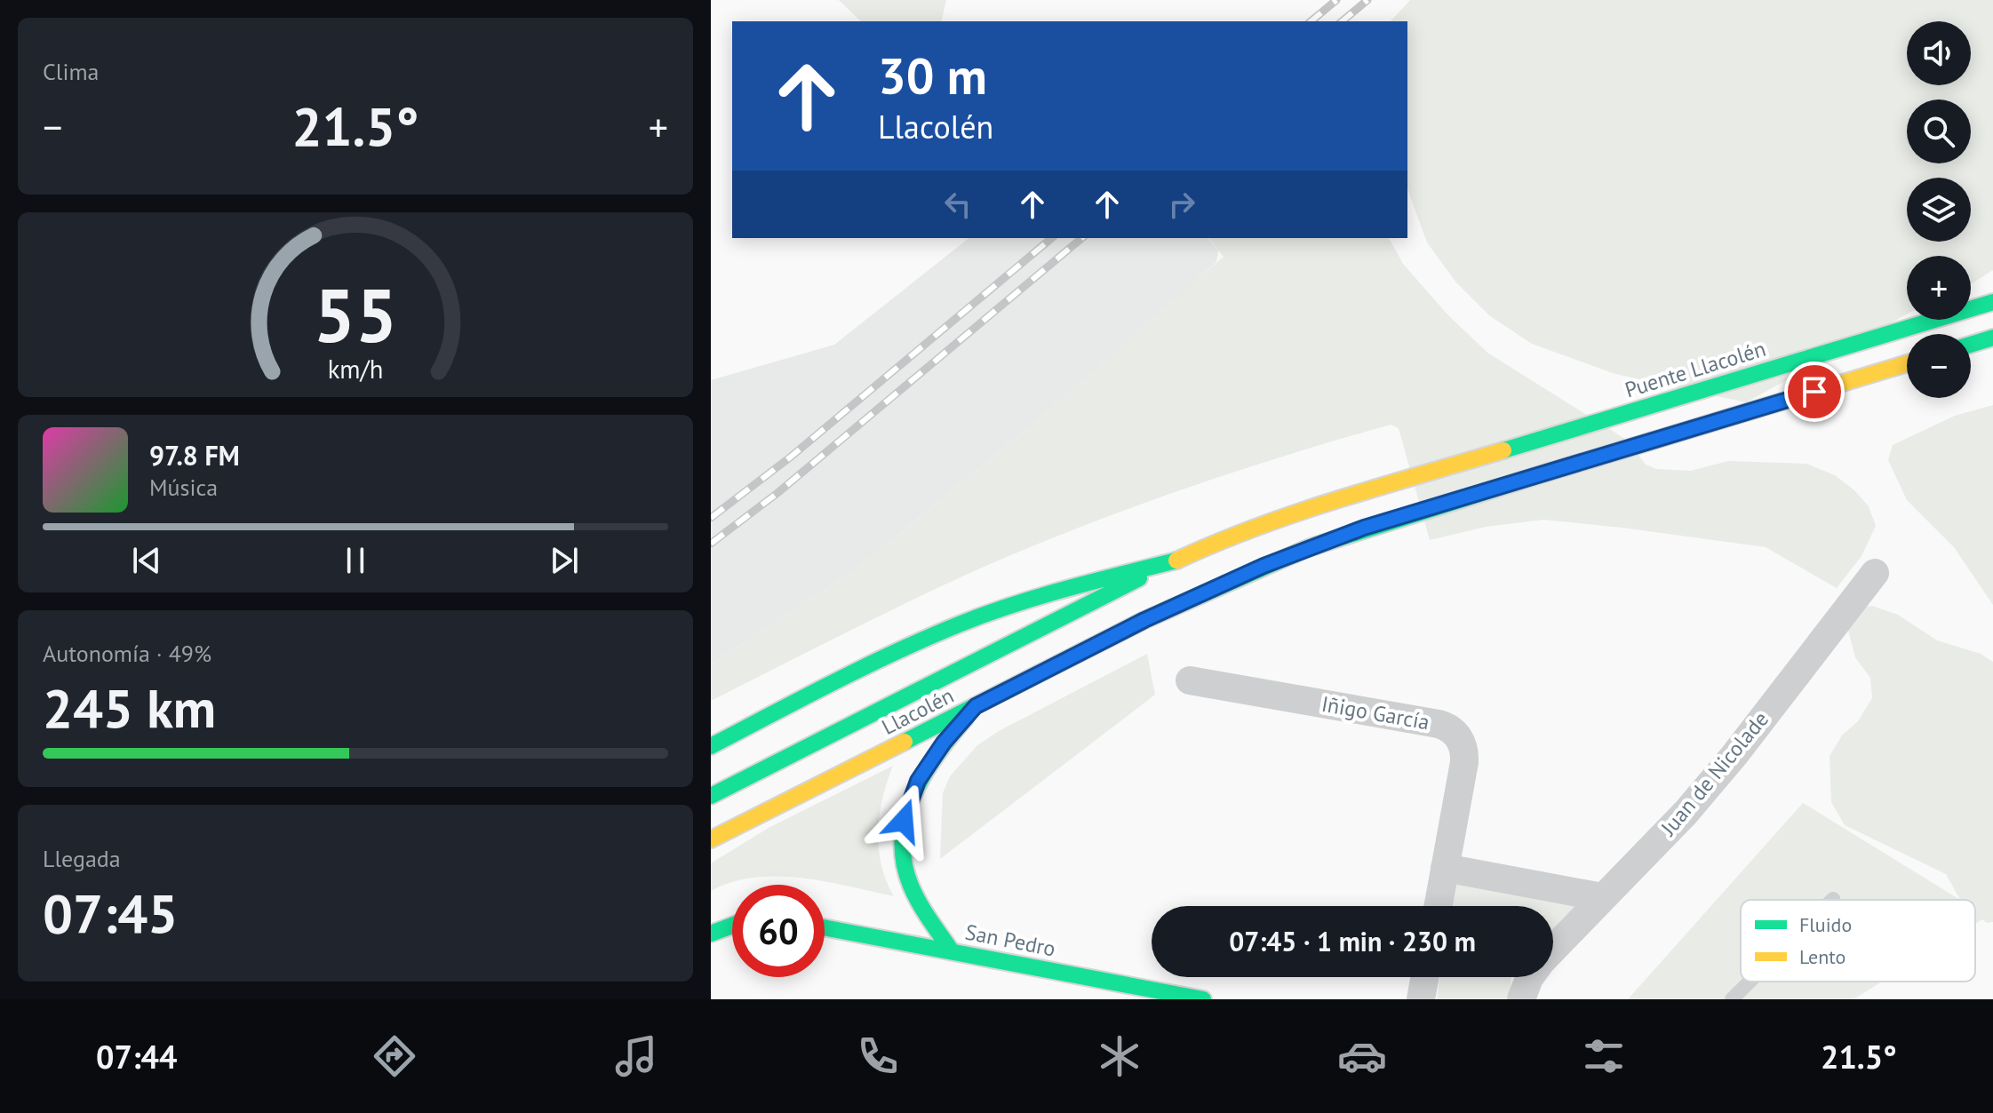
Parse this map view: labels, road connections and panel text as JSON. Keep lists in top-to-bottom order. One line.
{"streets":{"main road":["Puente Llacolén","Llacolén","San Pedro"],"street":["Iñigo García","Juan de Nicolade"]},"crossings":[["Puente Llacolén","Llacolén"]],"legend":["Fluido","Lento"],"page":{"tile":["Clima",["Autonomía · 49%","245 km"],["Llegada","07:45"]],"map_buttons":["+","−"],"turn":["30 m","Llacolén"],"heat":["−","21.5°","+"],"song":["97.8 FM","Música"],"limit":"60","trip":"07:45 · 1 min · 230 m","tabs":["07:44","21.5°"],"gauge":["55","km/h"]}}
